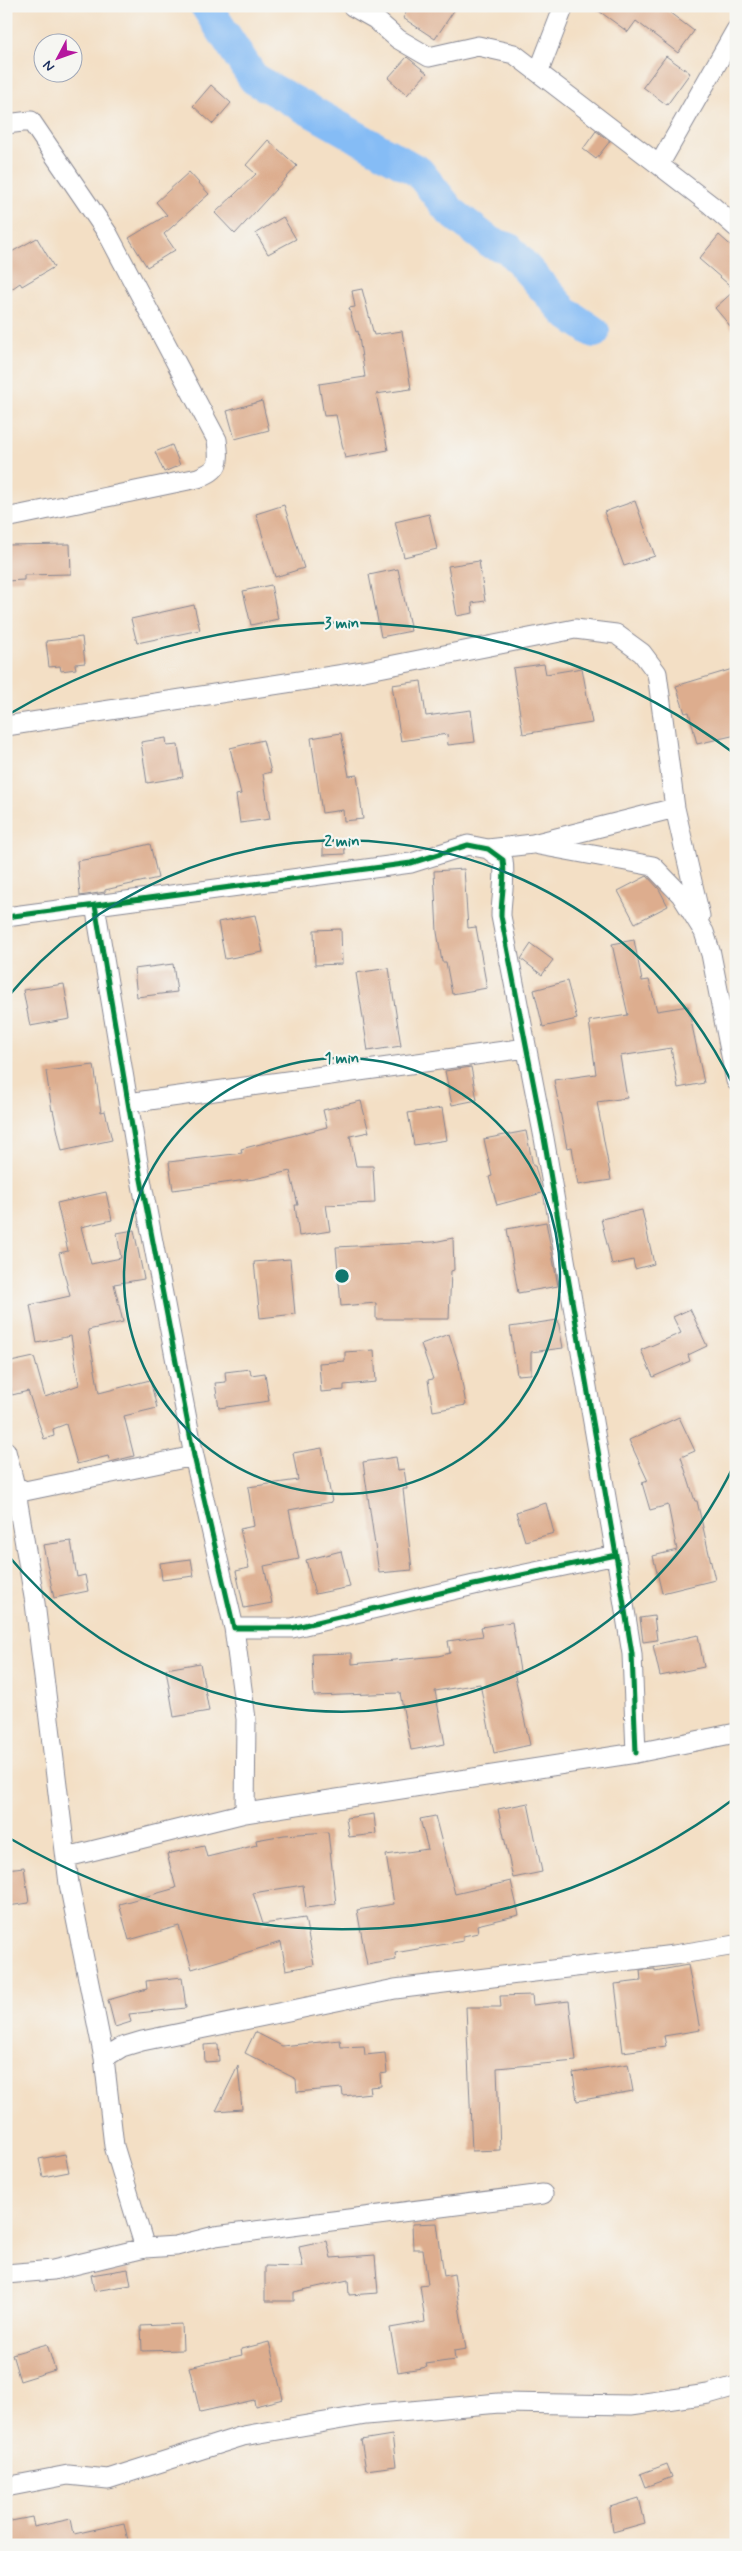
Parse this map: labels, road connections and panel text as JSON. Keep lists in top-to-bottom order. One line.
{"north":"bottom left","rings":["3 min","2 min","1 min"]}
